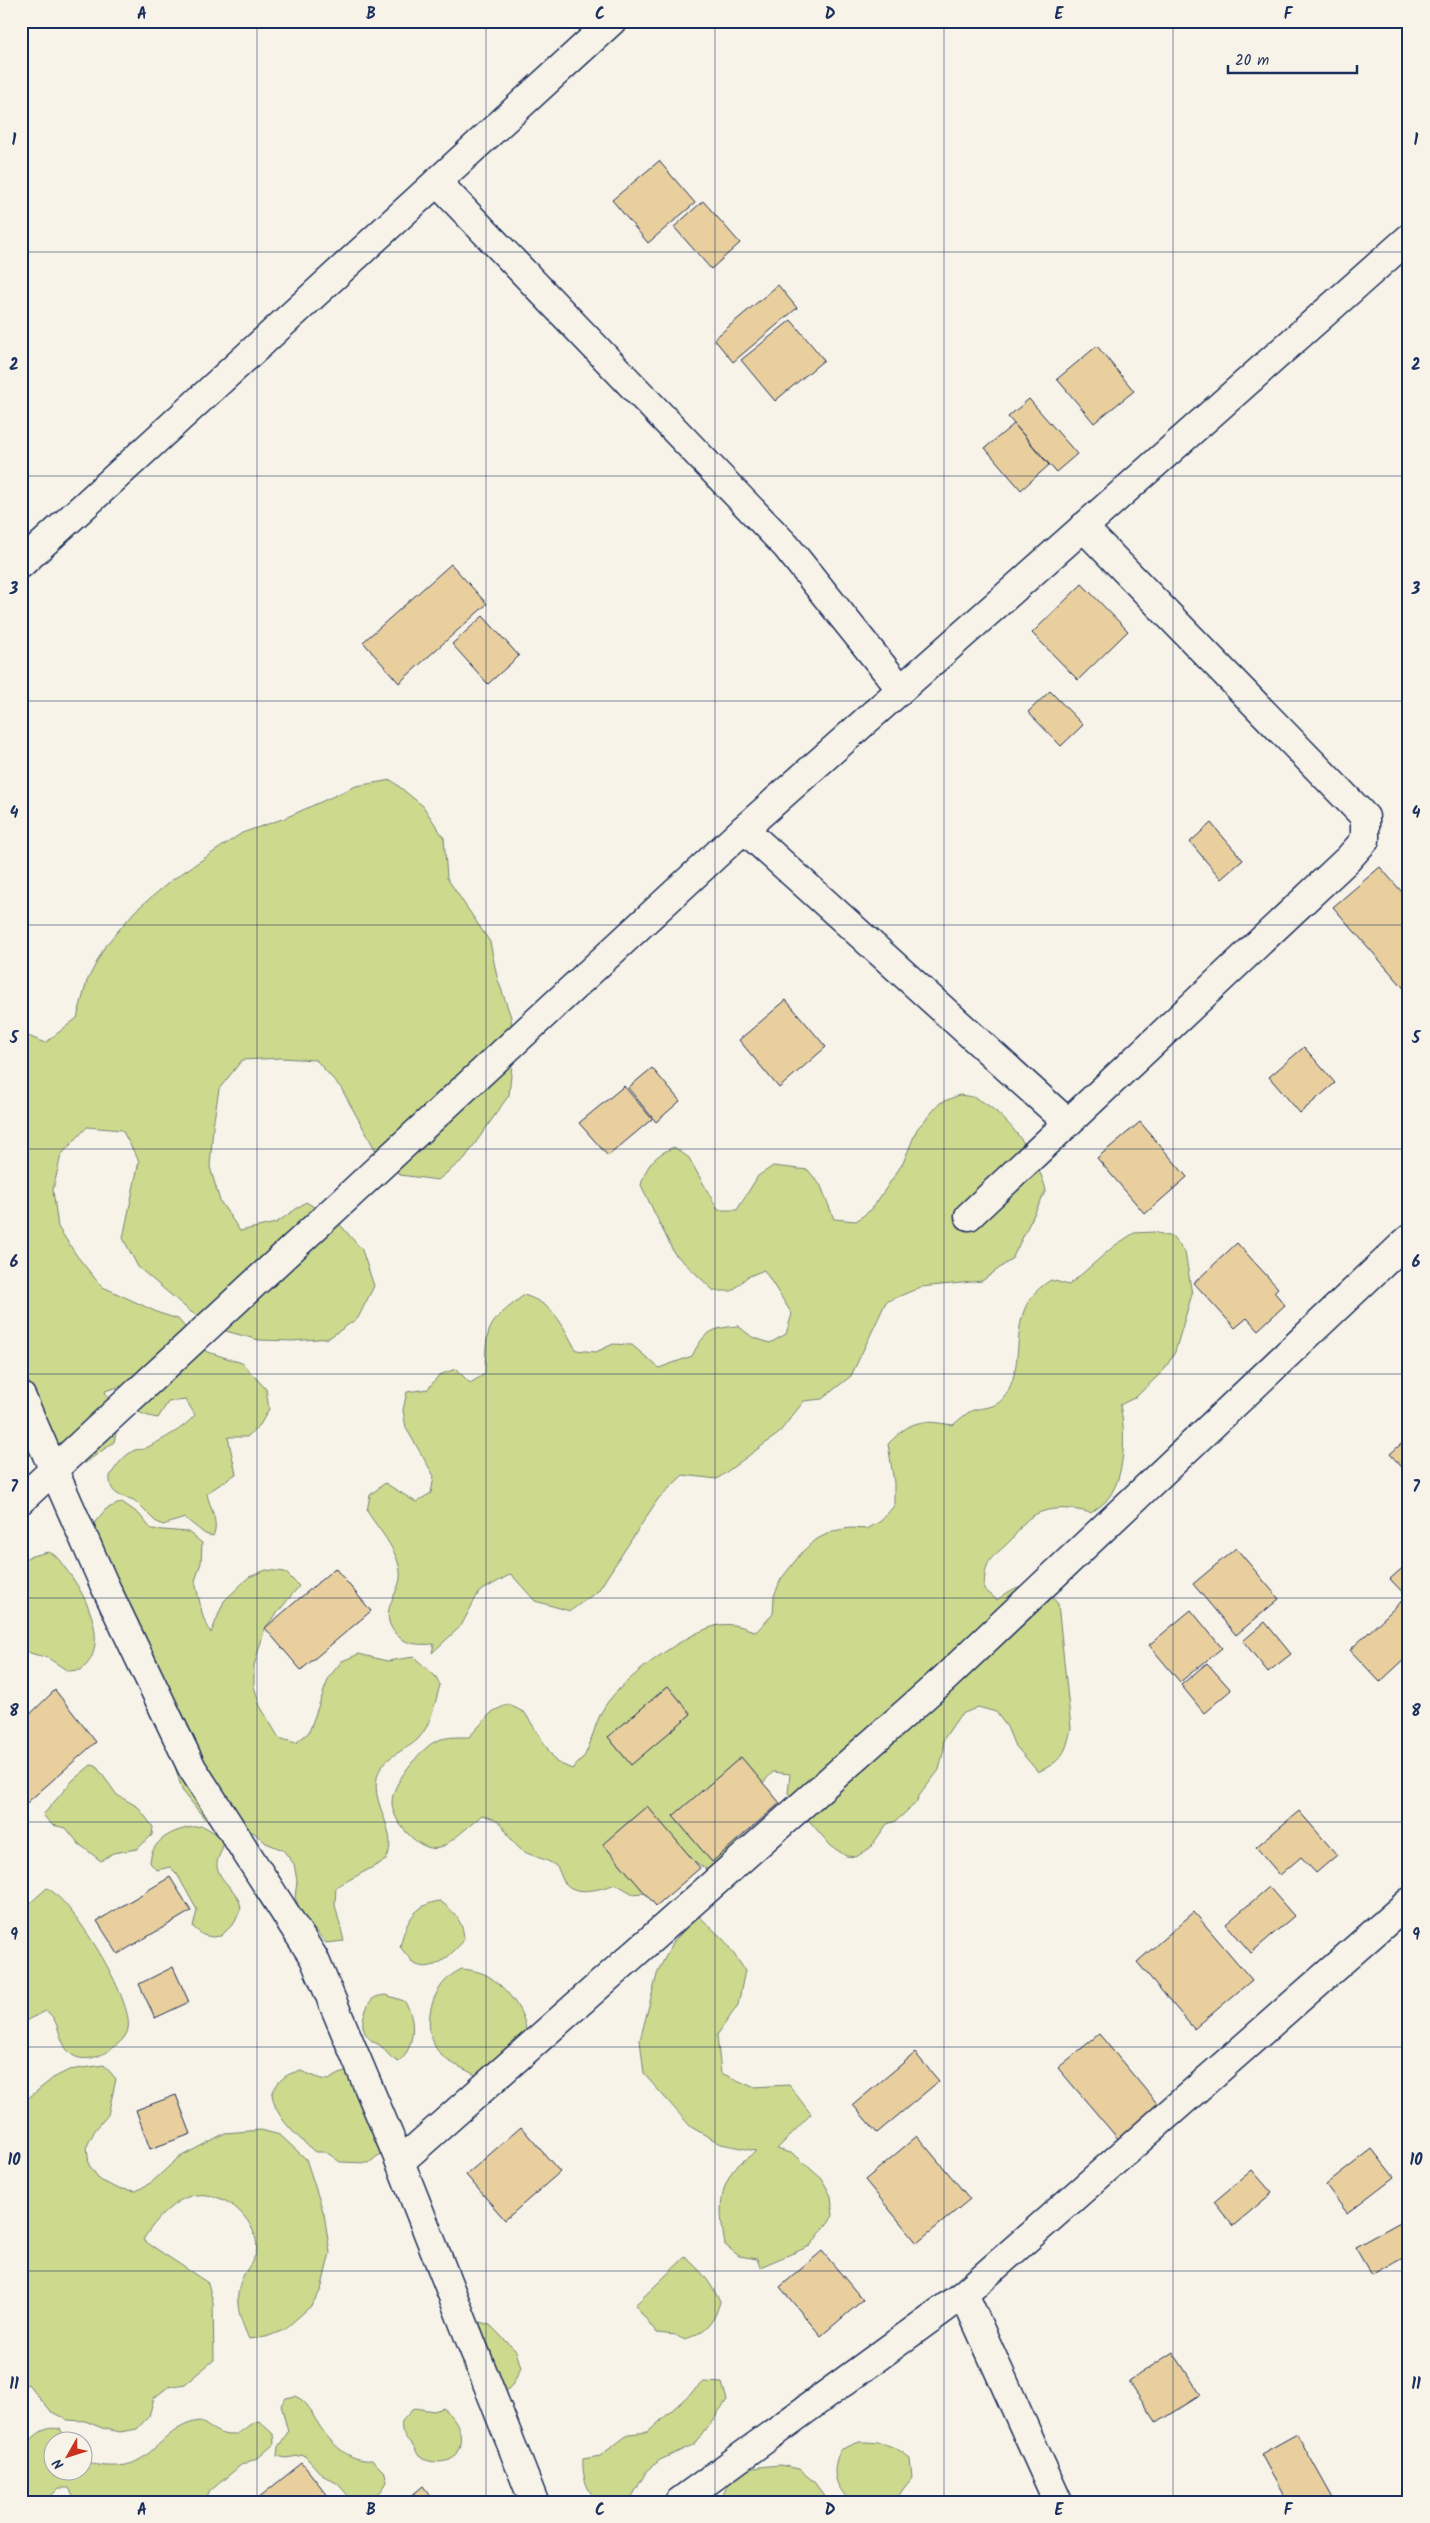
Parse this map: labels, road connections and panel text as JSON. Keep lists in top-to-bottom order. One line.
{"scale_bar":"20 m","north":"bottom left","grid":{"columns":["A","B","C","D","E","F"],"rows":["1","2","3","4","5","6","7","8","9","10","11"]}}
